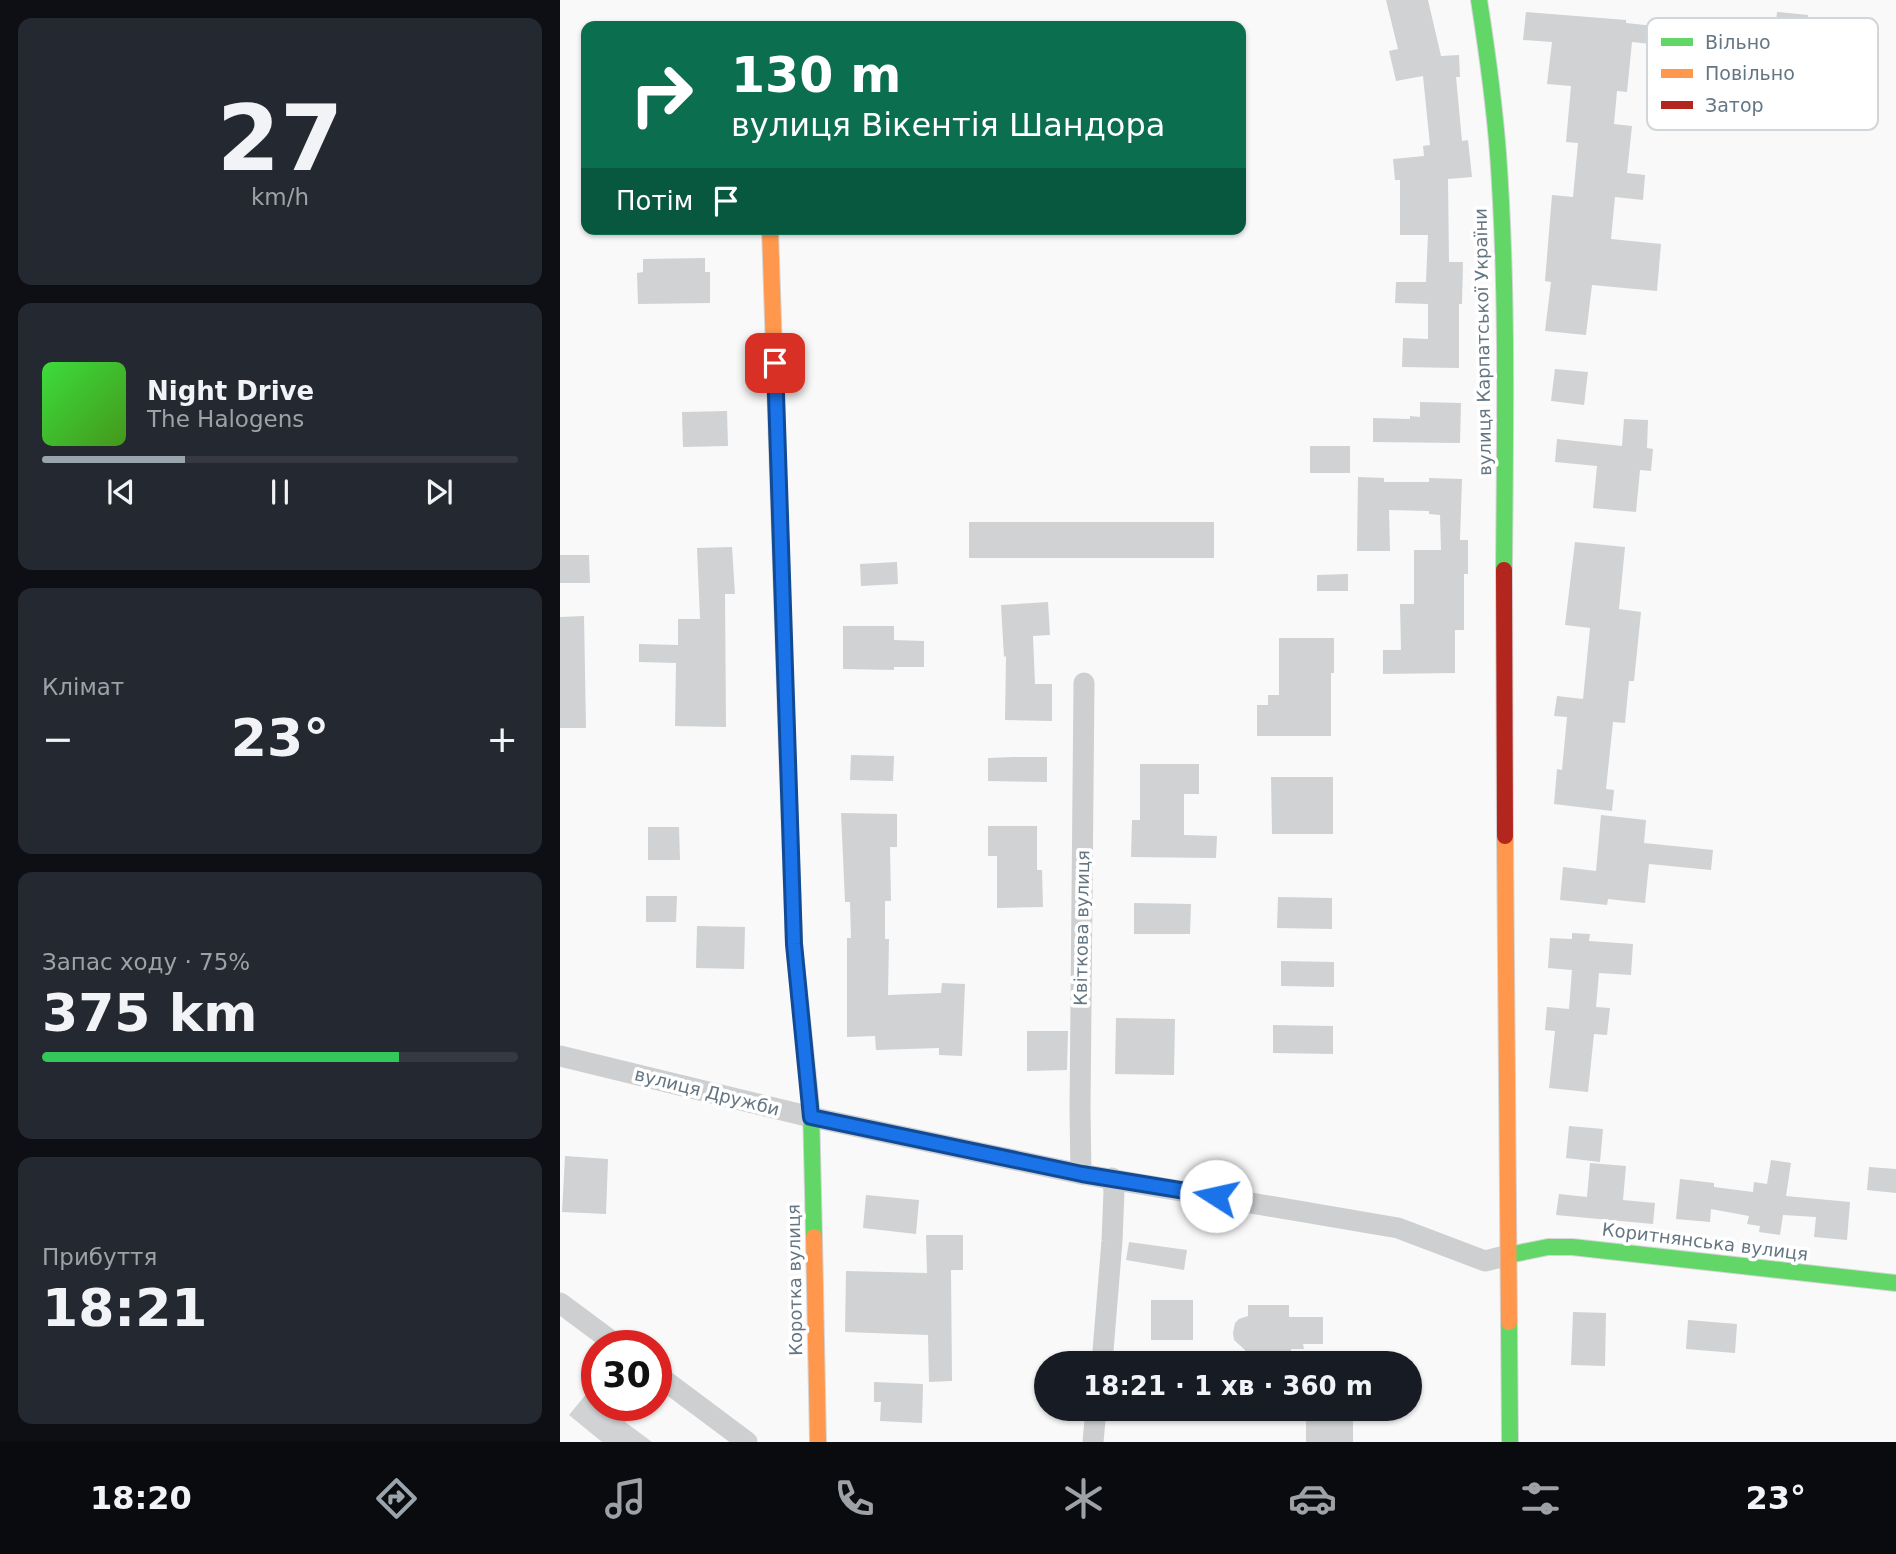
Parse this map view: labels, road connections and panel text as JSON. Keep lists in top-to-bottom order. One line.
{"streets":{"street":["вулиця Карпатської України","Квіткова вулиця","вулиця Дружби","Коритнянська вулиця","Коротка вулиця"]},"crossings":[["вулиця Карпатської України","вулиця Дружби"],["вулиця Карпатської України","Коритнянська вулиця"],["Квіткова вулиця","вулиця Дружби"],["вулиця Дружби","Коритнянська вулиця"],["вулиця Дружби","Коротка вулиця"]],"legend":["Вільно","Повільно","Затор"],"page":{"tile":[["27","km/h"],"Клімат",["Запас ходу · 75%","375 km"],["Прибуття","18:21"]],"turn":["130 m","вулиця Вікентія Шандора"],"then":"Потім","song":["Night Drive","The Halogens"],"heat":["−","23°","+"],"limit":"30","trip":"18:21 · 1 хв · 360 m","tabs":["18:20","23°"]}}
